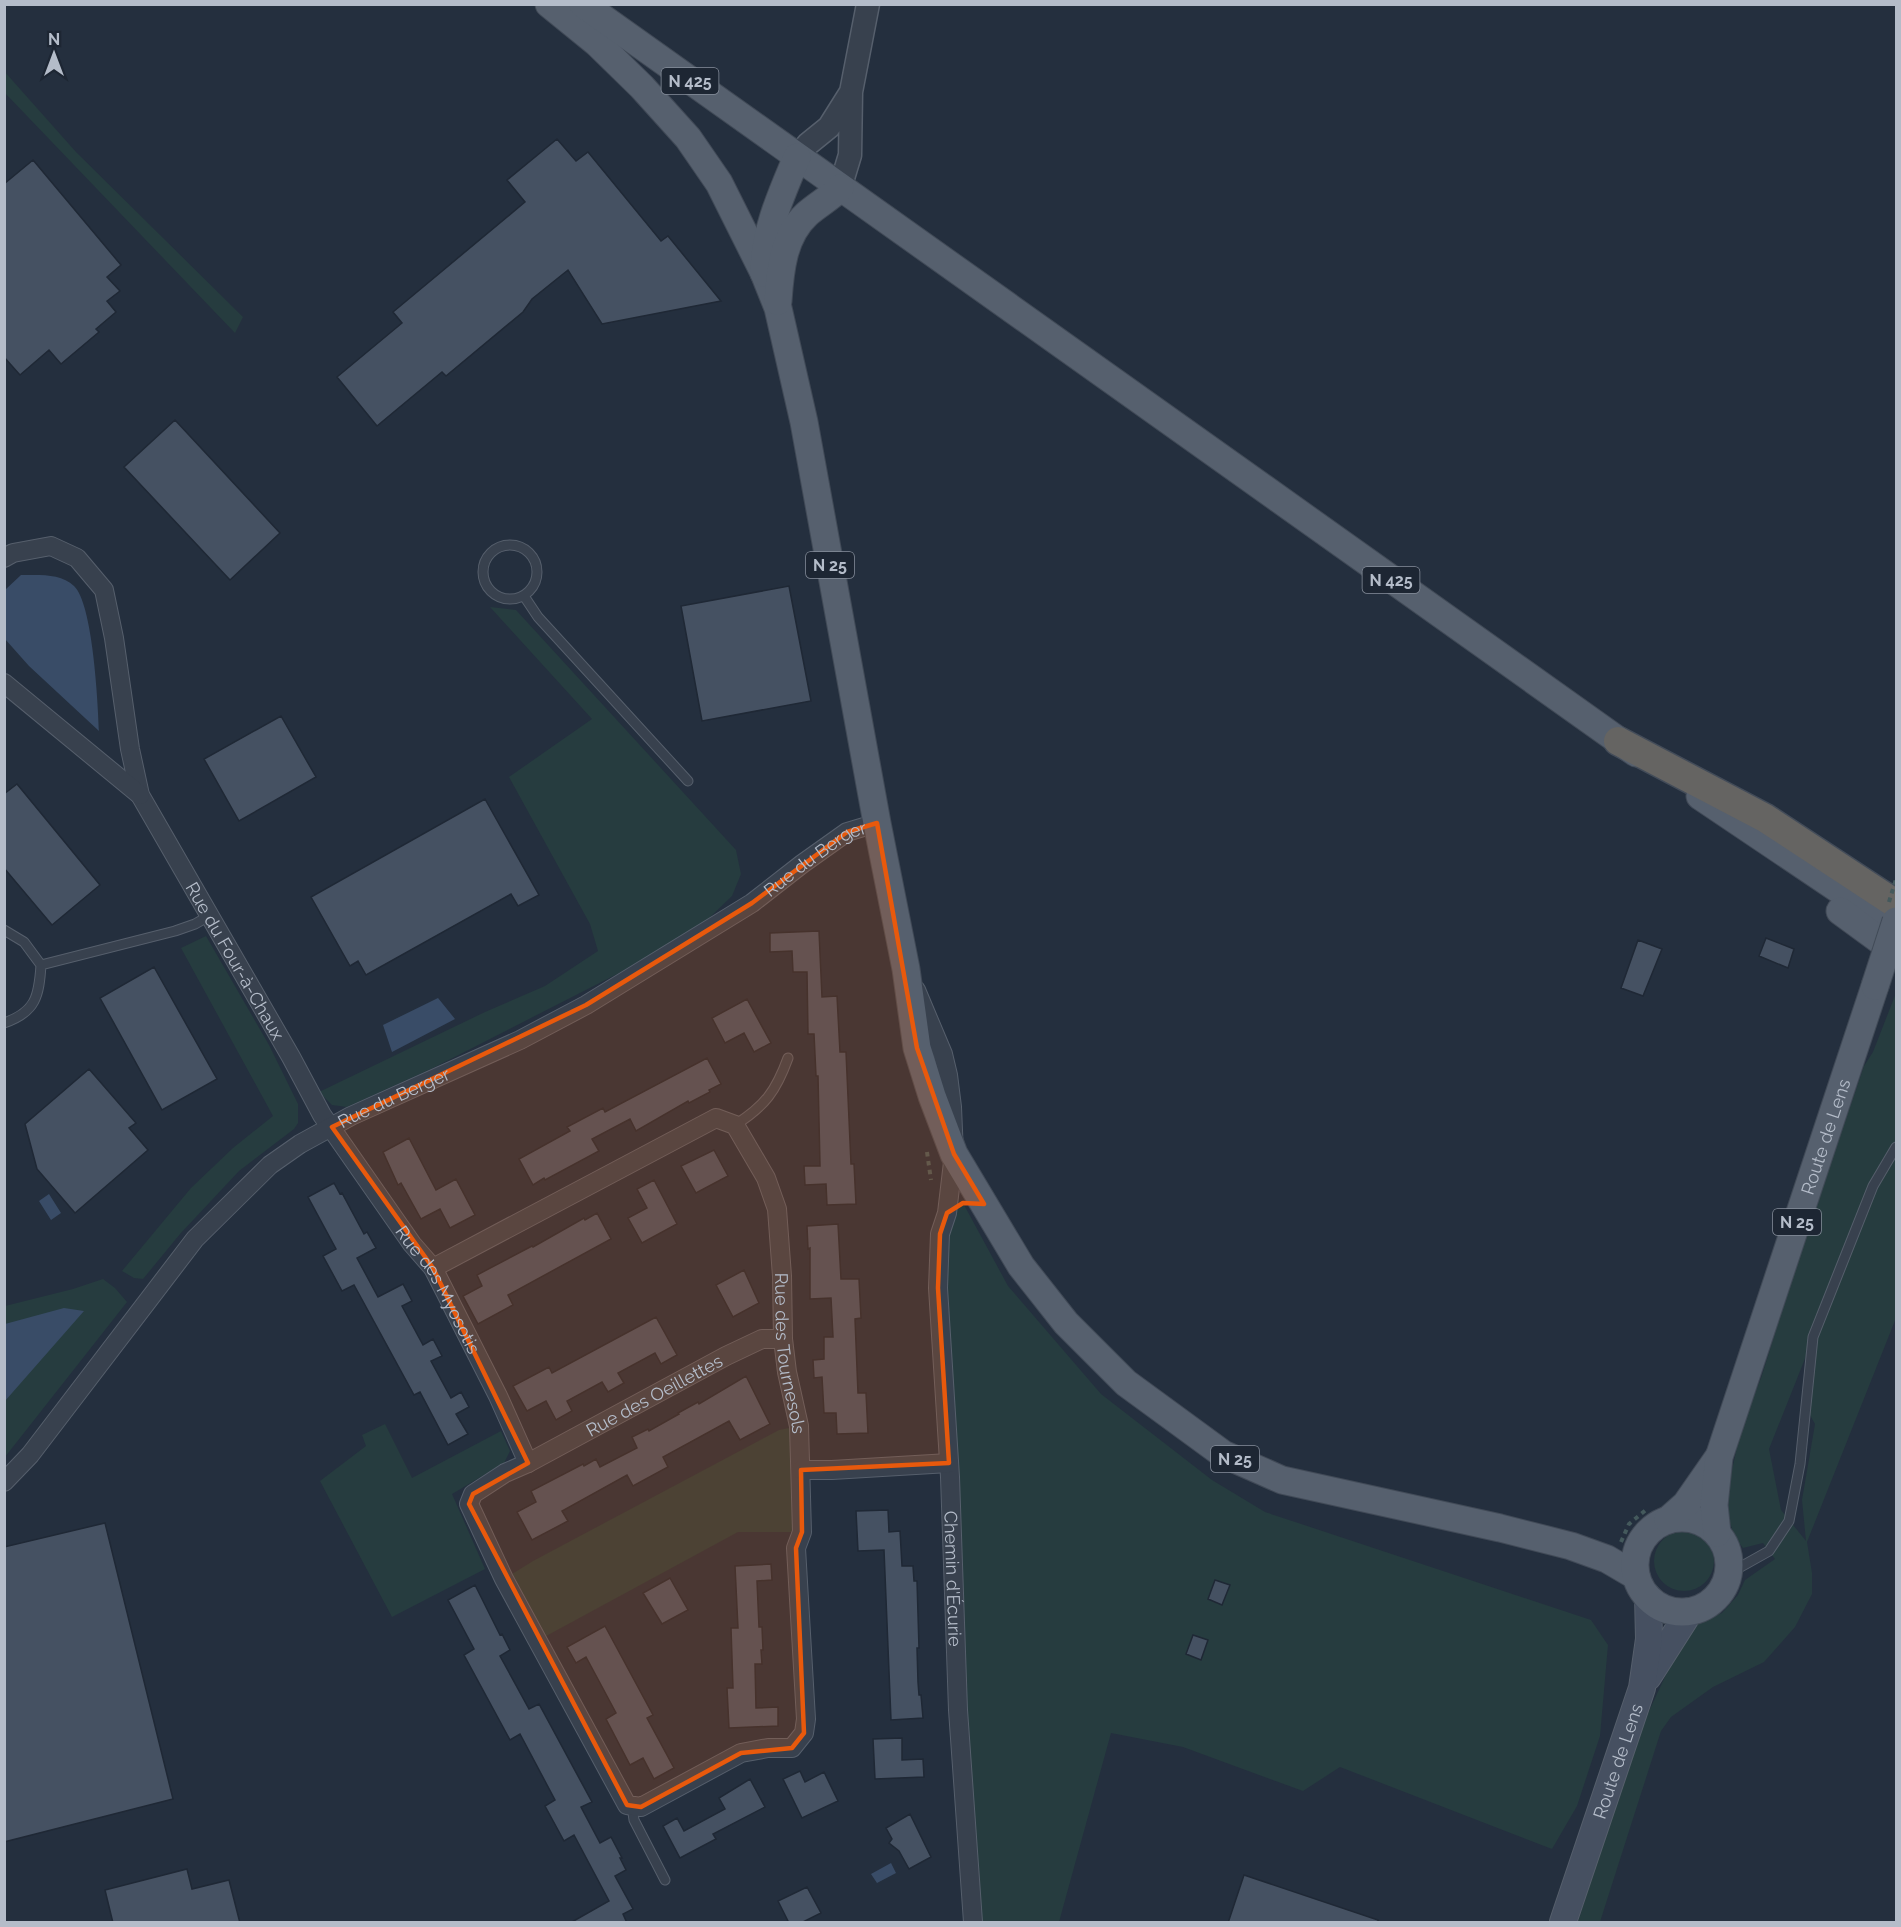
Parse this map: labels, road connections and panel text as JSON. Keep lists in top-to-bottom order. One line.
{"streets":{"main road":["N 425","N 25","Route de Lens"],"street":["Rue du Berger","Rue du Four-à-Chaux","Rue des Myosotis","Rue des Tournesols","Rue des Oeillettes","Chemin d'Écurie"]},"crossings":[["N 425","N 25"],["N 25","Rue du Berger"],["N 25","Route de Lens"],["N 25","Chemin d'Écurie"],["Rue du Berger","Rue du Four-à-Chaux"],["Rue du Berger","Rue des Myosotis"],["Rue du Four-à-Chaux","Rue des Myosotis"],["Rue des Myosotis","Rue des Oeillettes"],["Rue des Tournesols","Rue des Oeillettes"]],"north":"top"}
